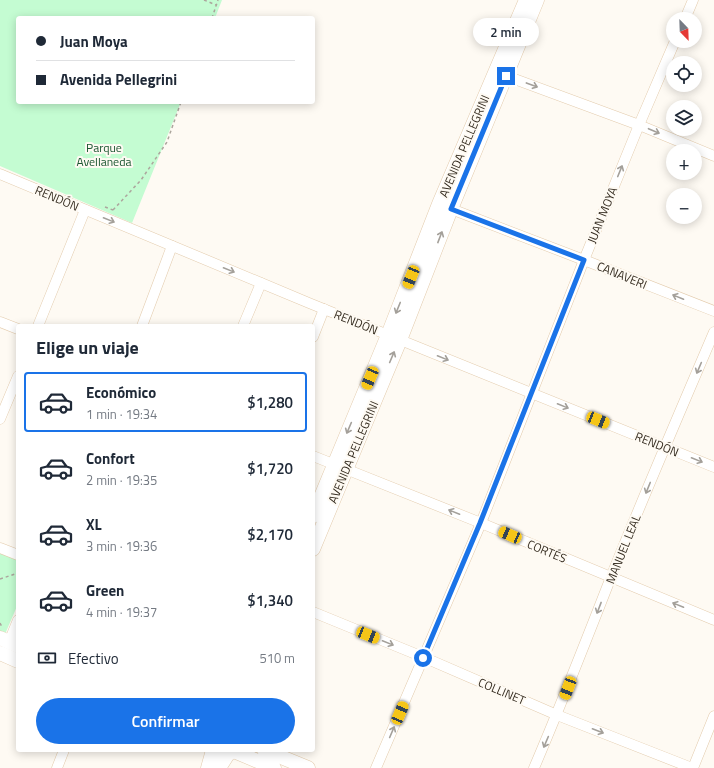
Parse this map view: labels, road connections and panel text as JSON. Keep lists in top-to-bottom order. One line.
{"streets":{"main road":["AVENIDA PELLEGRINI"],"street":["RENDÓN","JUAN MOYA","CANAVERI","MANUEL LEAL","CORTÉS","COLLINET"]},"crossings":[["AVENIDA PELLEGRINI","RENDÓN"],["AVENIDA PELLEGRINI","CANAVERI"],["AVENIDA PELLEGRINI","CORTÉS"],["RENDÓN","JUAN MOYA"],["RENDÓN","MANUEL LEAL"],["JUAN MOYA","CANAVERI"],["JUAN MOYA","CORTÉS"],["JUAN MOYA","COLLINET"],["MANUEL LEAL","CORTÉS"],["MANUEL LEAL","COLLINET"]],"one_way":["RENDÓN","CANAVERI","MANUEL LEAL","CORTÉS","COLLINET"],"parks":["Parque Avellaneda"],"north":"bottom right","page":{"map_buttons":["+","−"],"banner":["Juan Moya","Avenida Pellegrini"],"bubble":"2 min","heading":"Elige un viaje","list":[{"name":"Económico","note":"1 min · 19:34","value":"$1,280"},{"name":"Confort","note":"2 min · 19:35","value":"$1,720"},{"name":"XL","note":"3 min · 19:36","value":"$2,170"},{"name":"Green","note":"4 min · 19:37","value":"$1,340"}],"pay":["Efectivo","510 m"],"buttons":"Confirmar"}}
